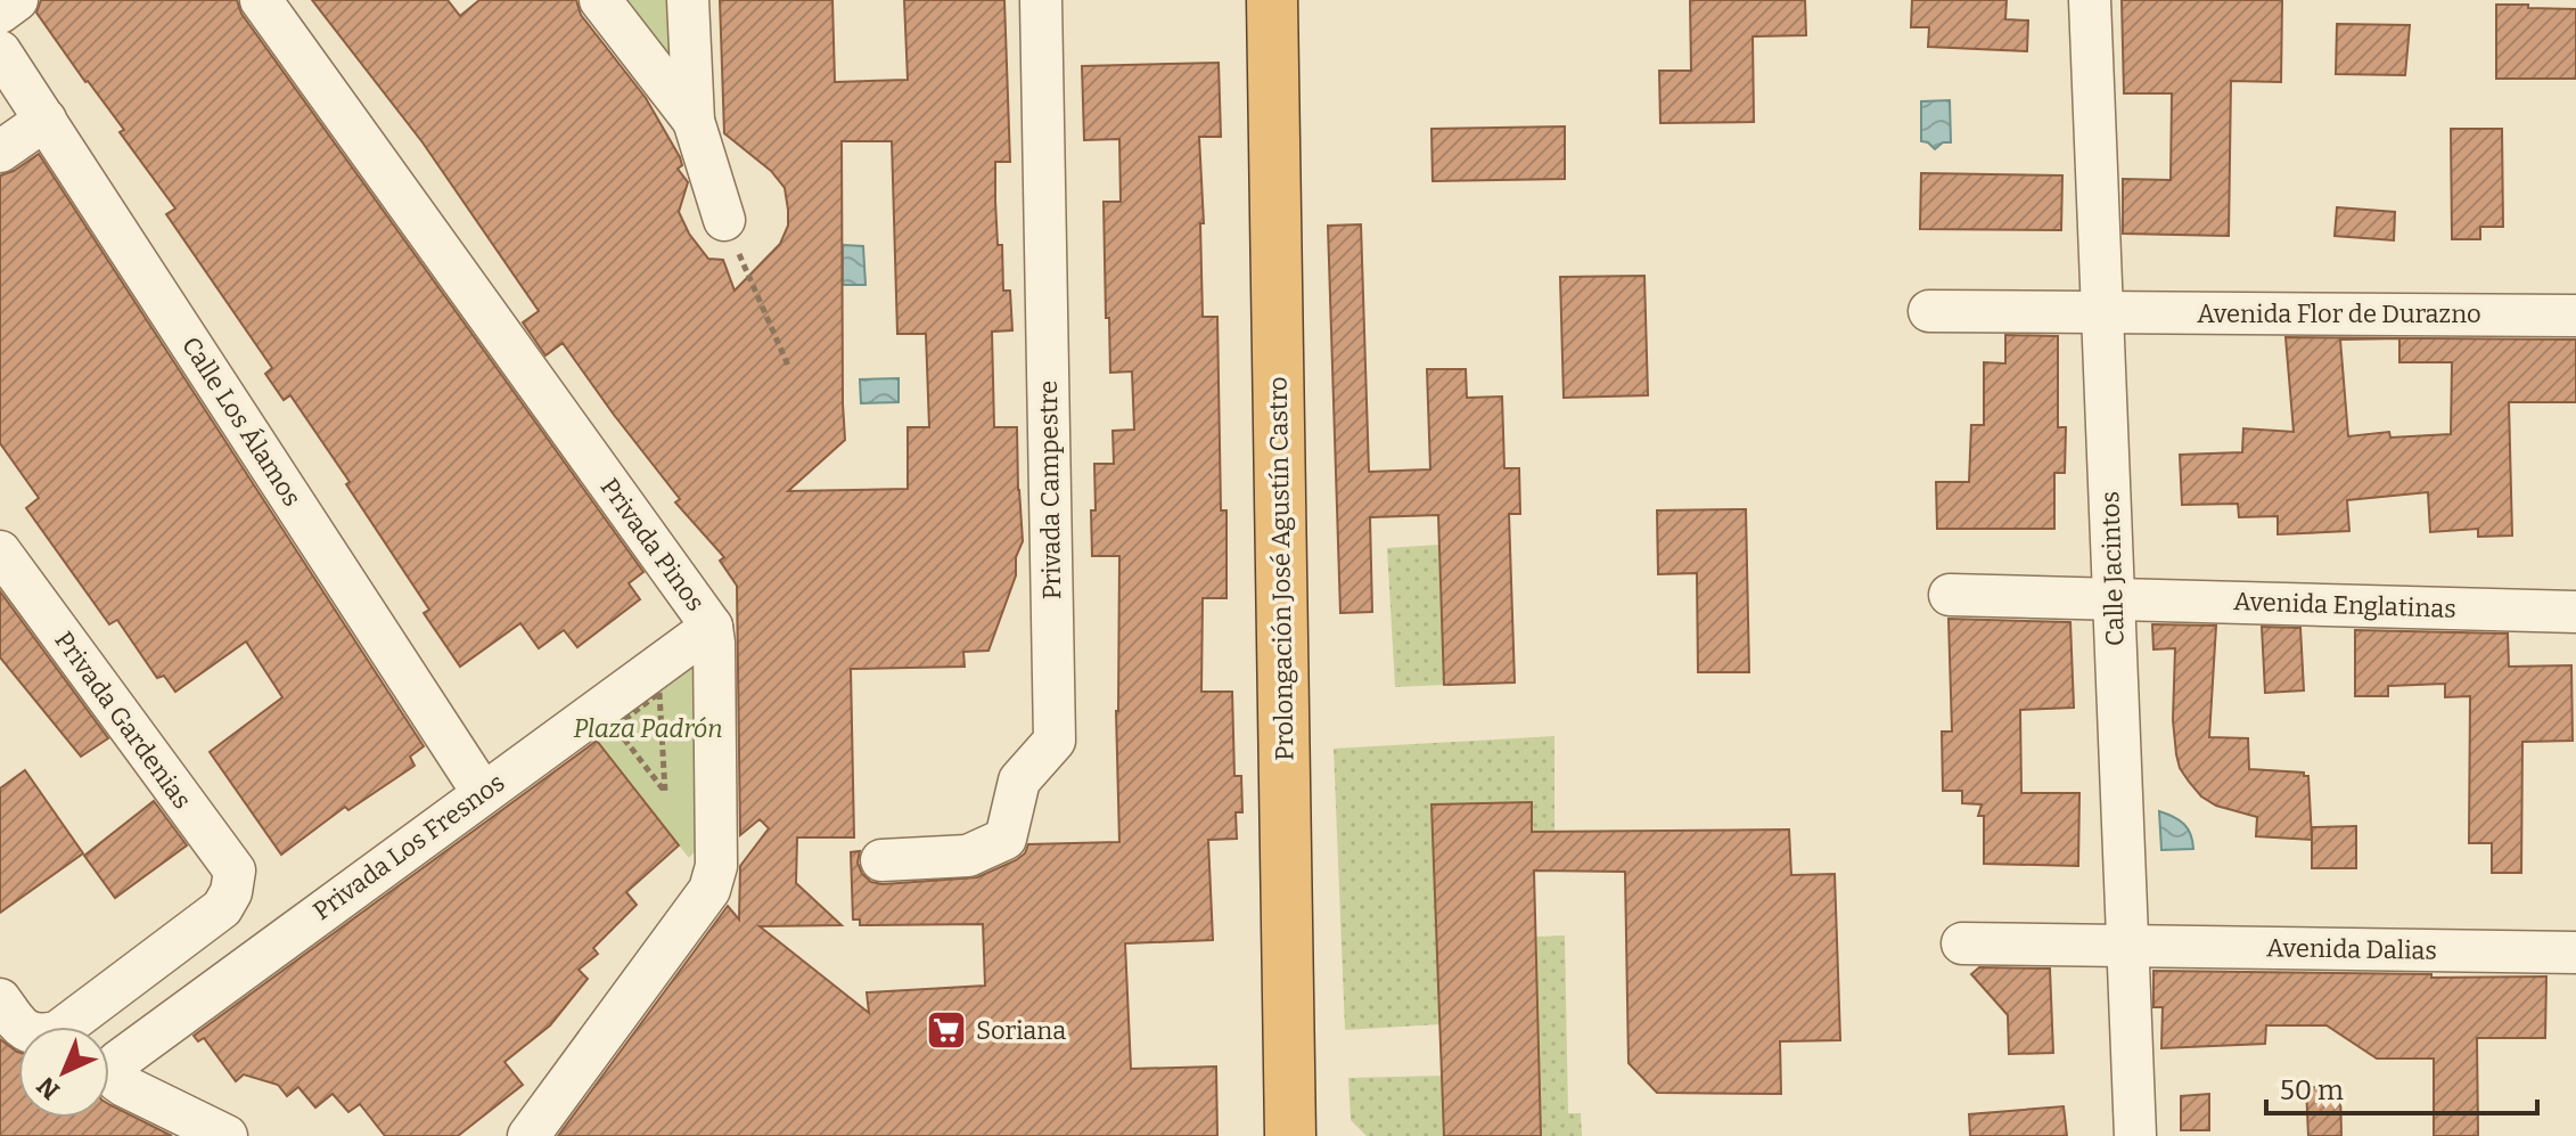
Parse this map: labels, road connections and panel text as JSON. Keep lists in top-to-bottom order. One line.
{"streets":{"highway":["Prolongación José Agustín Castro"],"street":["Avenida Flor de Durazno","Calle Los Álamos","Privada Campestre","Privada Pinos","Calle Jacintos","Avenida Englatinas","Privada Gardenias","Privada Los Fresnos","Avenida Dalias"]},"crossings":[["Avenida Flor de Durazno","Calle Jacintos"],["Calle Los Álamos","Privada Los Fresnos"],["Privada Pinos","Privada Los Fresnos"],["Calle Jacintos","Avenida Englatinas"],["Calle Jacintos","Avenida Dalias"]],"parks":["Plaza Padrón"],"places":{"supermarket":["Soriana"]},"scale_bar":"50 m","north":"bottom left"}
